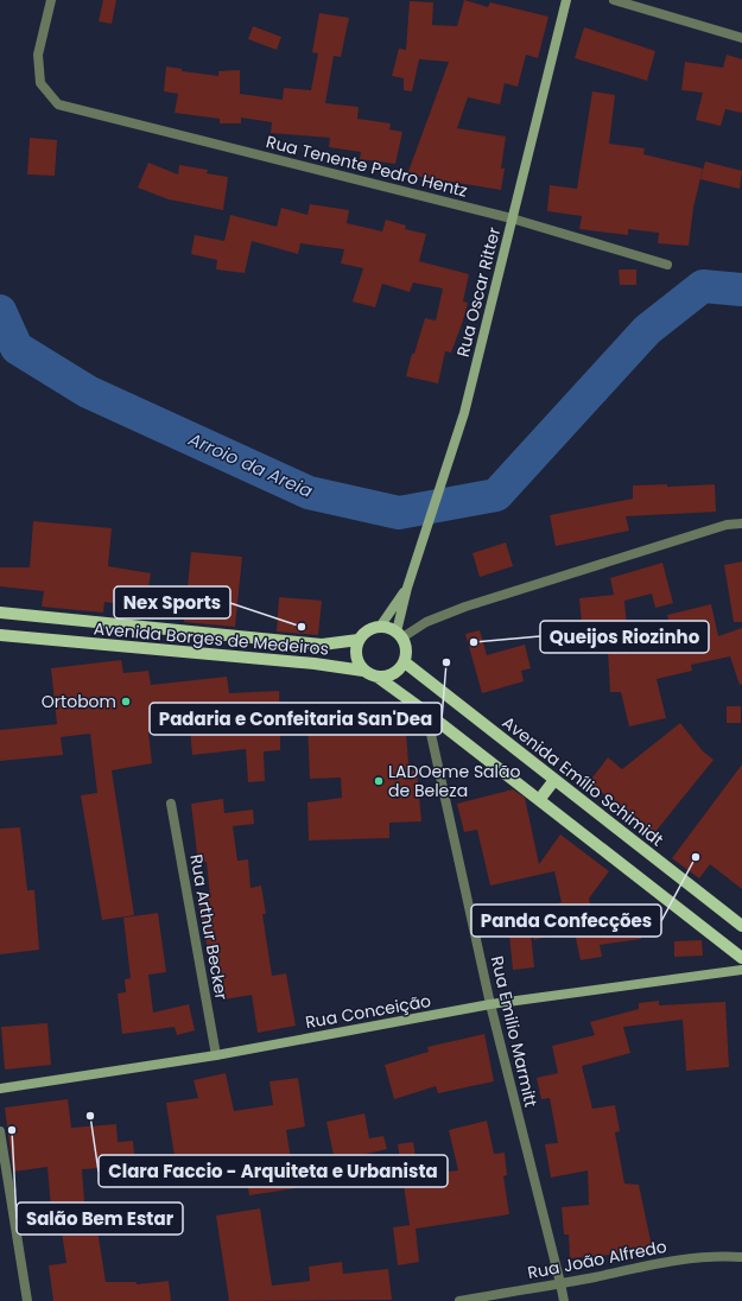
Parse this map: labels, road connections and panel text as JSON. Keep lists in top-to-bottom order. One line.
{"streets":{"main road":["Rua Oscar Ritter","Avenida Borges de Medeiros","Avenida Emílio Schimidt","Rua Conceição"],"street":["Rua Tenente Pedro Hentz","Rua Arthur Becker","Rua Emilio Marmitt","Rua João Alfredo"]},"crossings":[["Rua Tenente Pedro Hentz","Rua Oscar Ritter"],["Rua Oscar Ritter","Avenida Borges de Medeiros"],["Rua Oscar Ritter","Avenida Emílio Schimidt"],["Avenida Borges de Medeiros","Avenida Emílio Schimidt"],["Rua Arthur Becker","Rua Conceição"],["Rua Conceição","Rua Emilio Marmitt"],["Rua Emilio Marmitt","Rua João Alfredo"]],"water":["Arroio da Areia"],"places":["Nex Sports","Queijos Riozinho","Padaria e Confeitaria San'Dea","Ortobom","LADOeme Salão de Beleza","Panda Confecções","Clara Faccio - Arquiteta e Urbanista","Salão Bem Estar"]}
